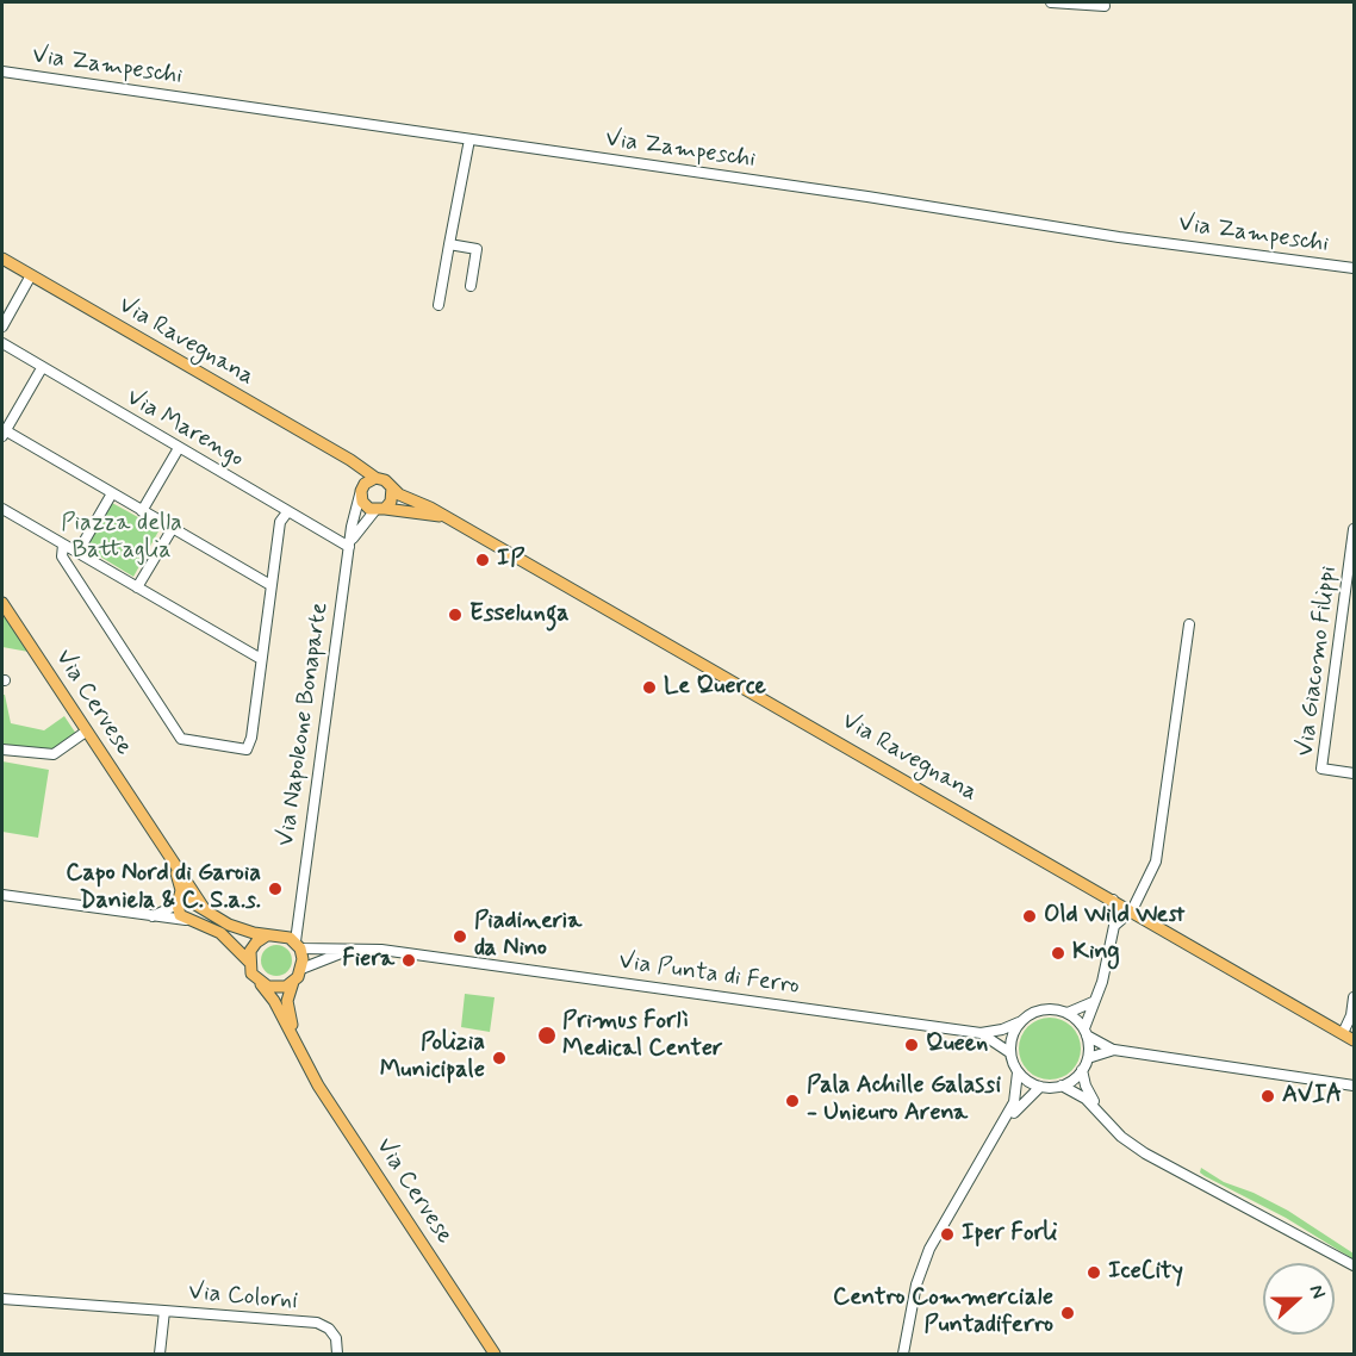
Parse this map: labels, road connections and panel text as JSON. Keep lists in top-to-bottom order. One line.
{"streets":{"main road":["Via Ravegnana","Via Cervese"],"street":["Via Zampeschi","Via Marengo","Via Giacomo Filippi","Via Napoleone Bonaparte","Via Punta di Ferro","Via Colorni"]},"crossings":[["Via Ravegnana","Via Napoleone Bonaparte"],["Via Marengo","Via Napoleone Bonaparte"],["Via Cervese","Via Napoleone Bonaparte"],["Via Cervese","Via Punta di Ferro"],["Via Napoleone Bonaparte","Via Punta di Ferro"]],"parks":["Piazza della Battaglia"],"places":["IP","Esselunga","Le Querce","Capo Nord di Garoia Daniela & C. S.a.s.","Old Wild West","Piadineria da Nino","King","Fiera","Primus Forlì Medical Center","Queen","Polizia Municipale","AVIA","Pala Achille Galassi - Unieuro Arena","Iper Forli","IceCity","Centro Commerciale Puntadiferro"],"north":"right"}
